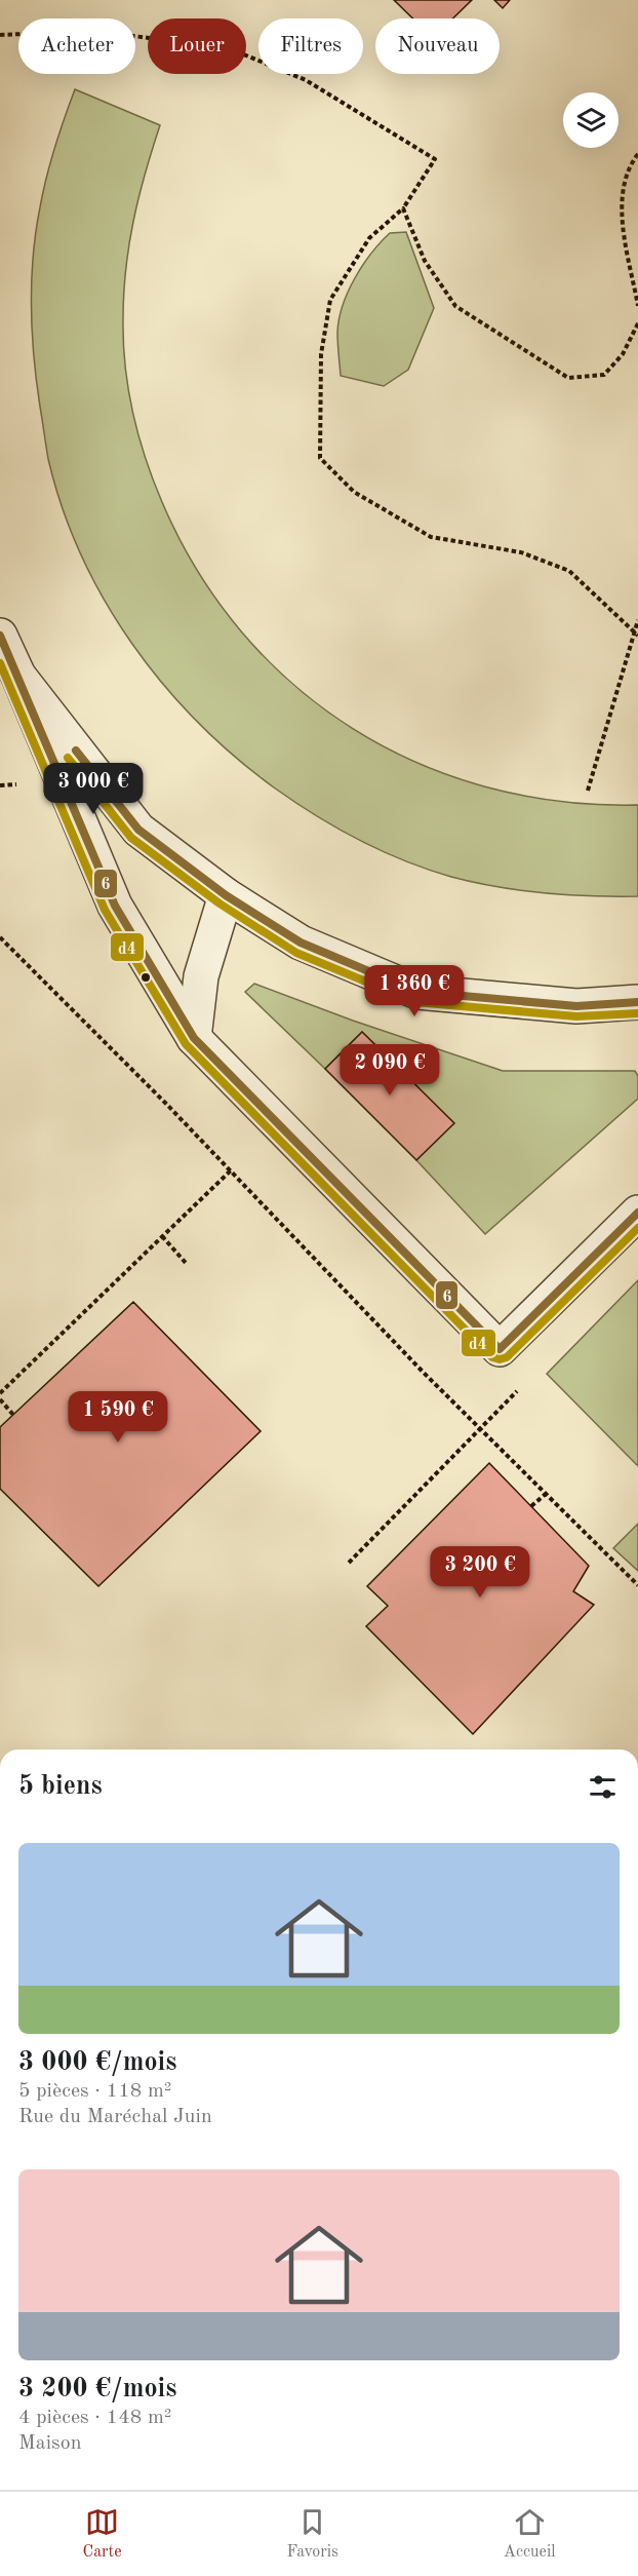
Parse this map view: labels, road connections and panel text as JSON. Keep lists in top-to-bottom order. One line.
{"lines":["transit line 6","transit line d4"],"page":{"chip":["Acheter","Louer","Filtres","Nouveau"],"price":["3 000 €","1 360 €","2 090 €","1 590 €","3 200 €"],"heading":"5 biens","list":[{"name":"3 000 €/mois","note":"5 pièces · 118 m² · Rue du Maréchal Juin"},{"name":"3 200 €/mois","note":"4 pièces · 148 m² · Maison"}],"tabs":["Carte","Favoris","Accueil"]}}
